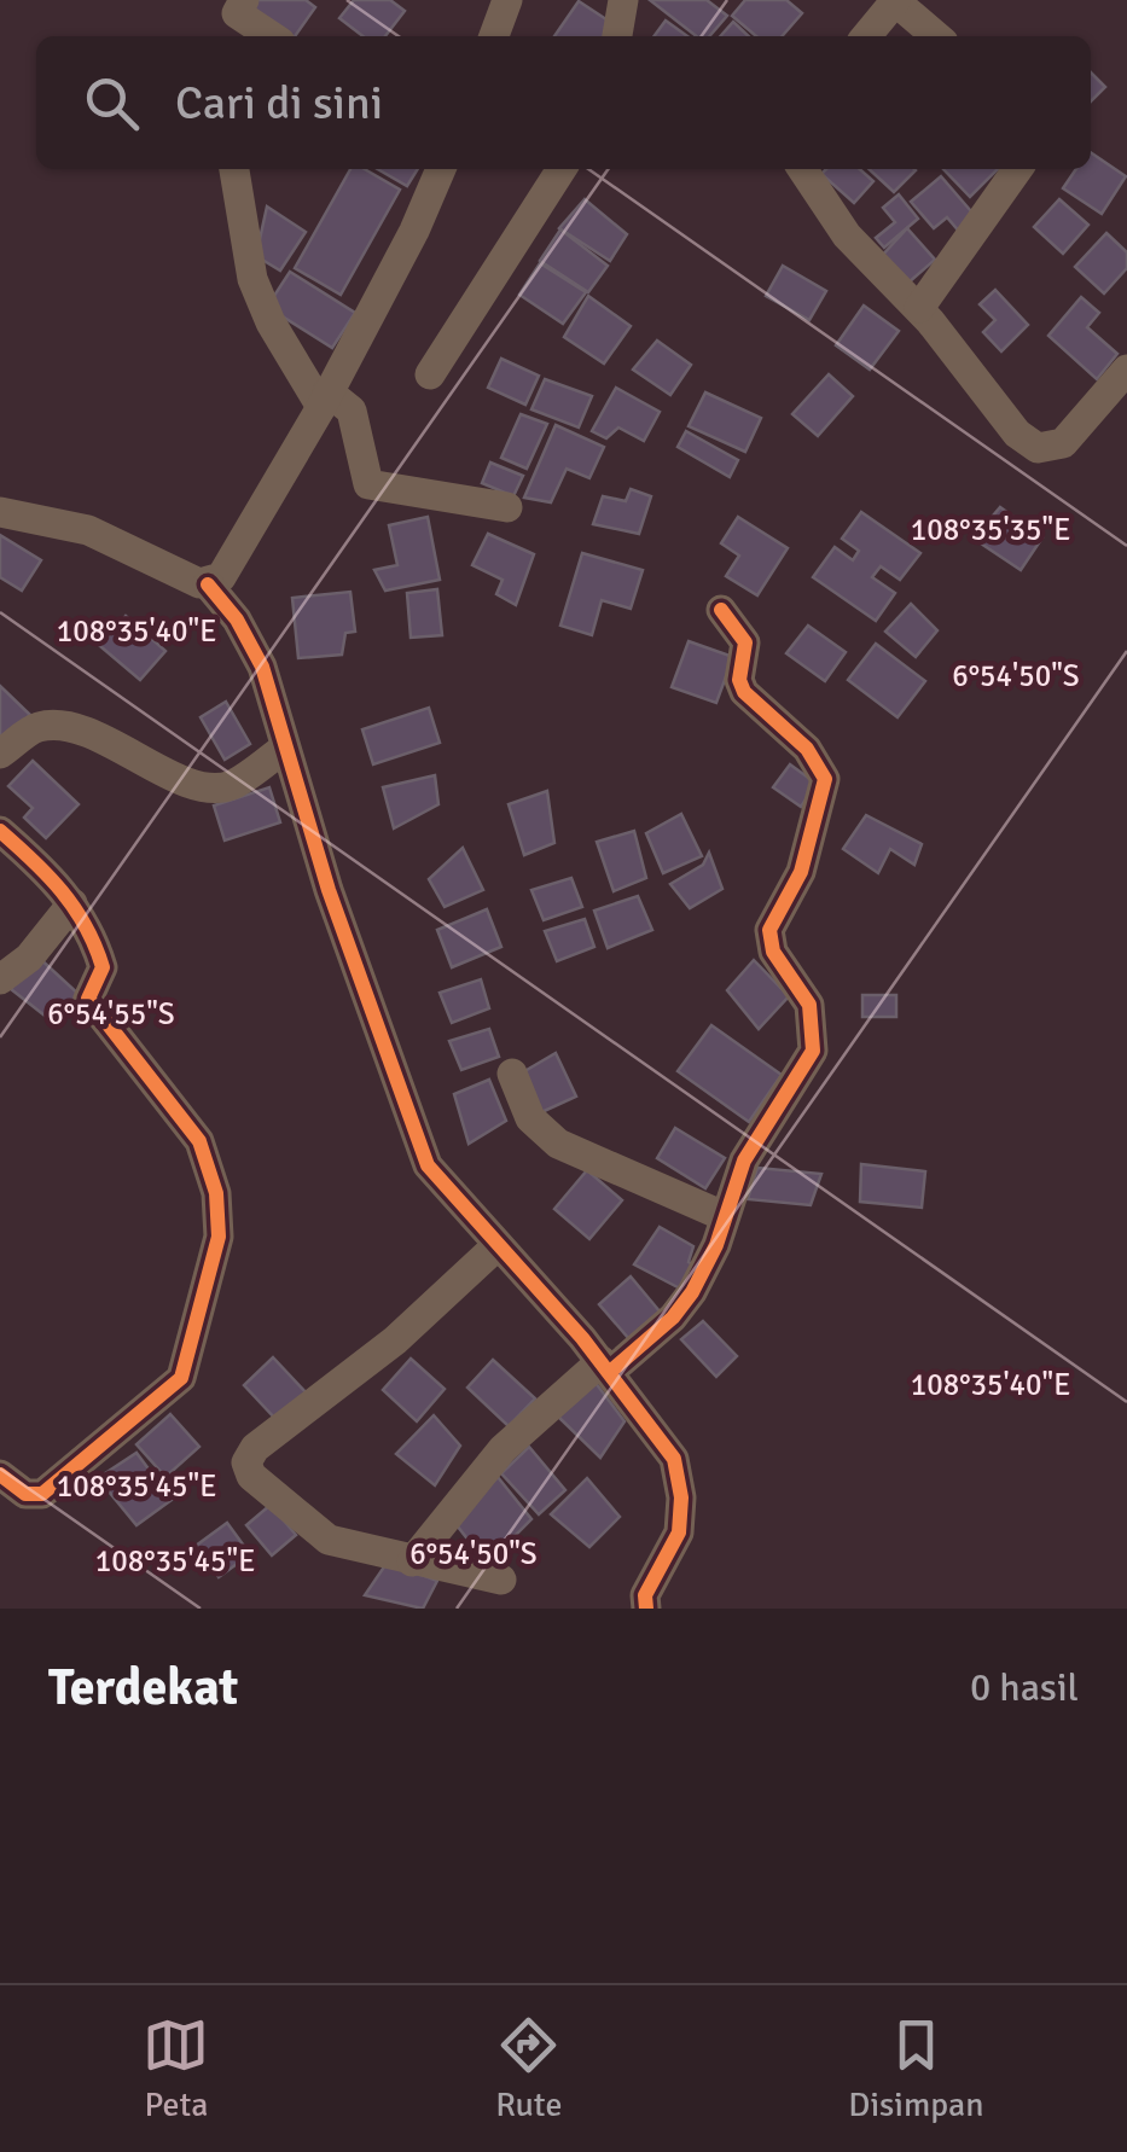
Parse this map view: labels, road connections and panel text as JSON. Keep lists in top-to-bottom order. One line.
{"page":{"search":"Cari di sini","heading":["Terdekat","0 hasil"],"nav":["Peta","Rute","Disimpan"]},"coordinates":["108°35'35\"E","108°35'40\"E","6°54'50\"S","6°54'55\"S","108°35'45\"E"]}
